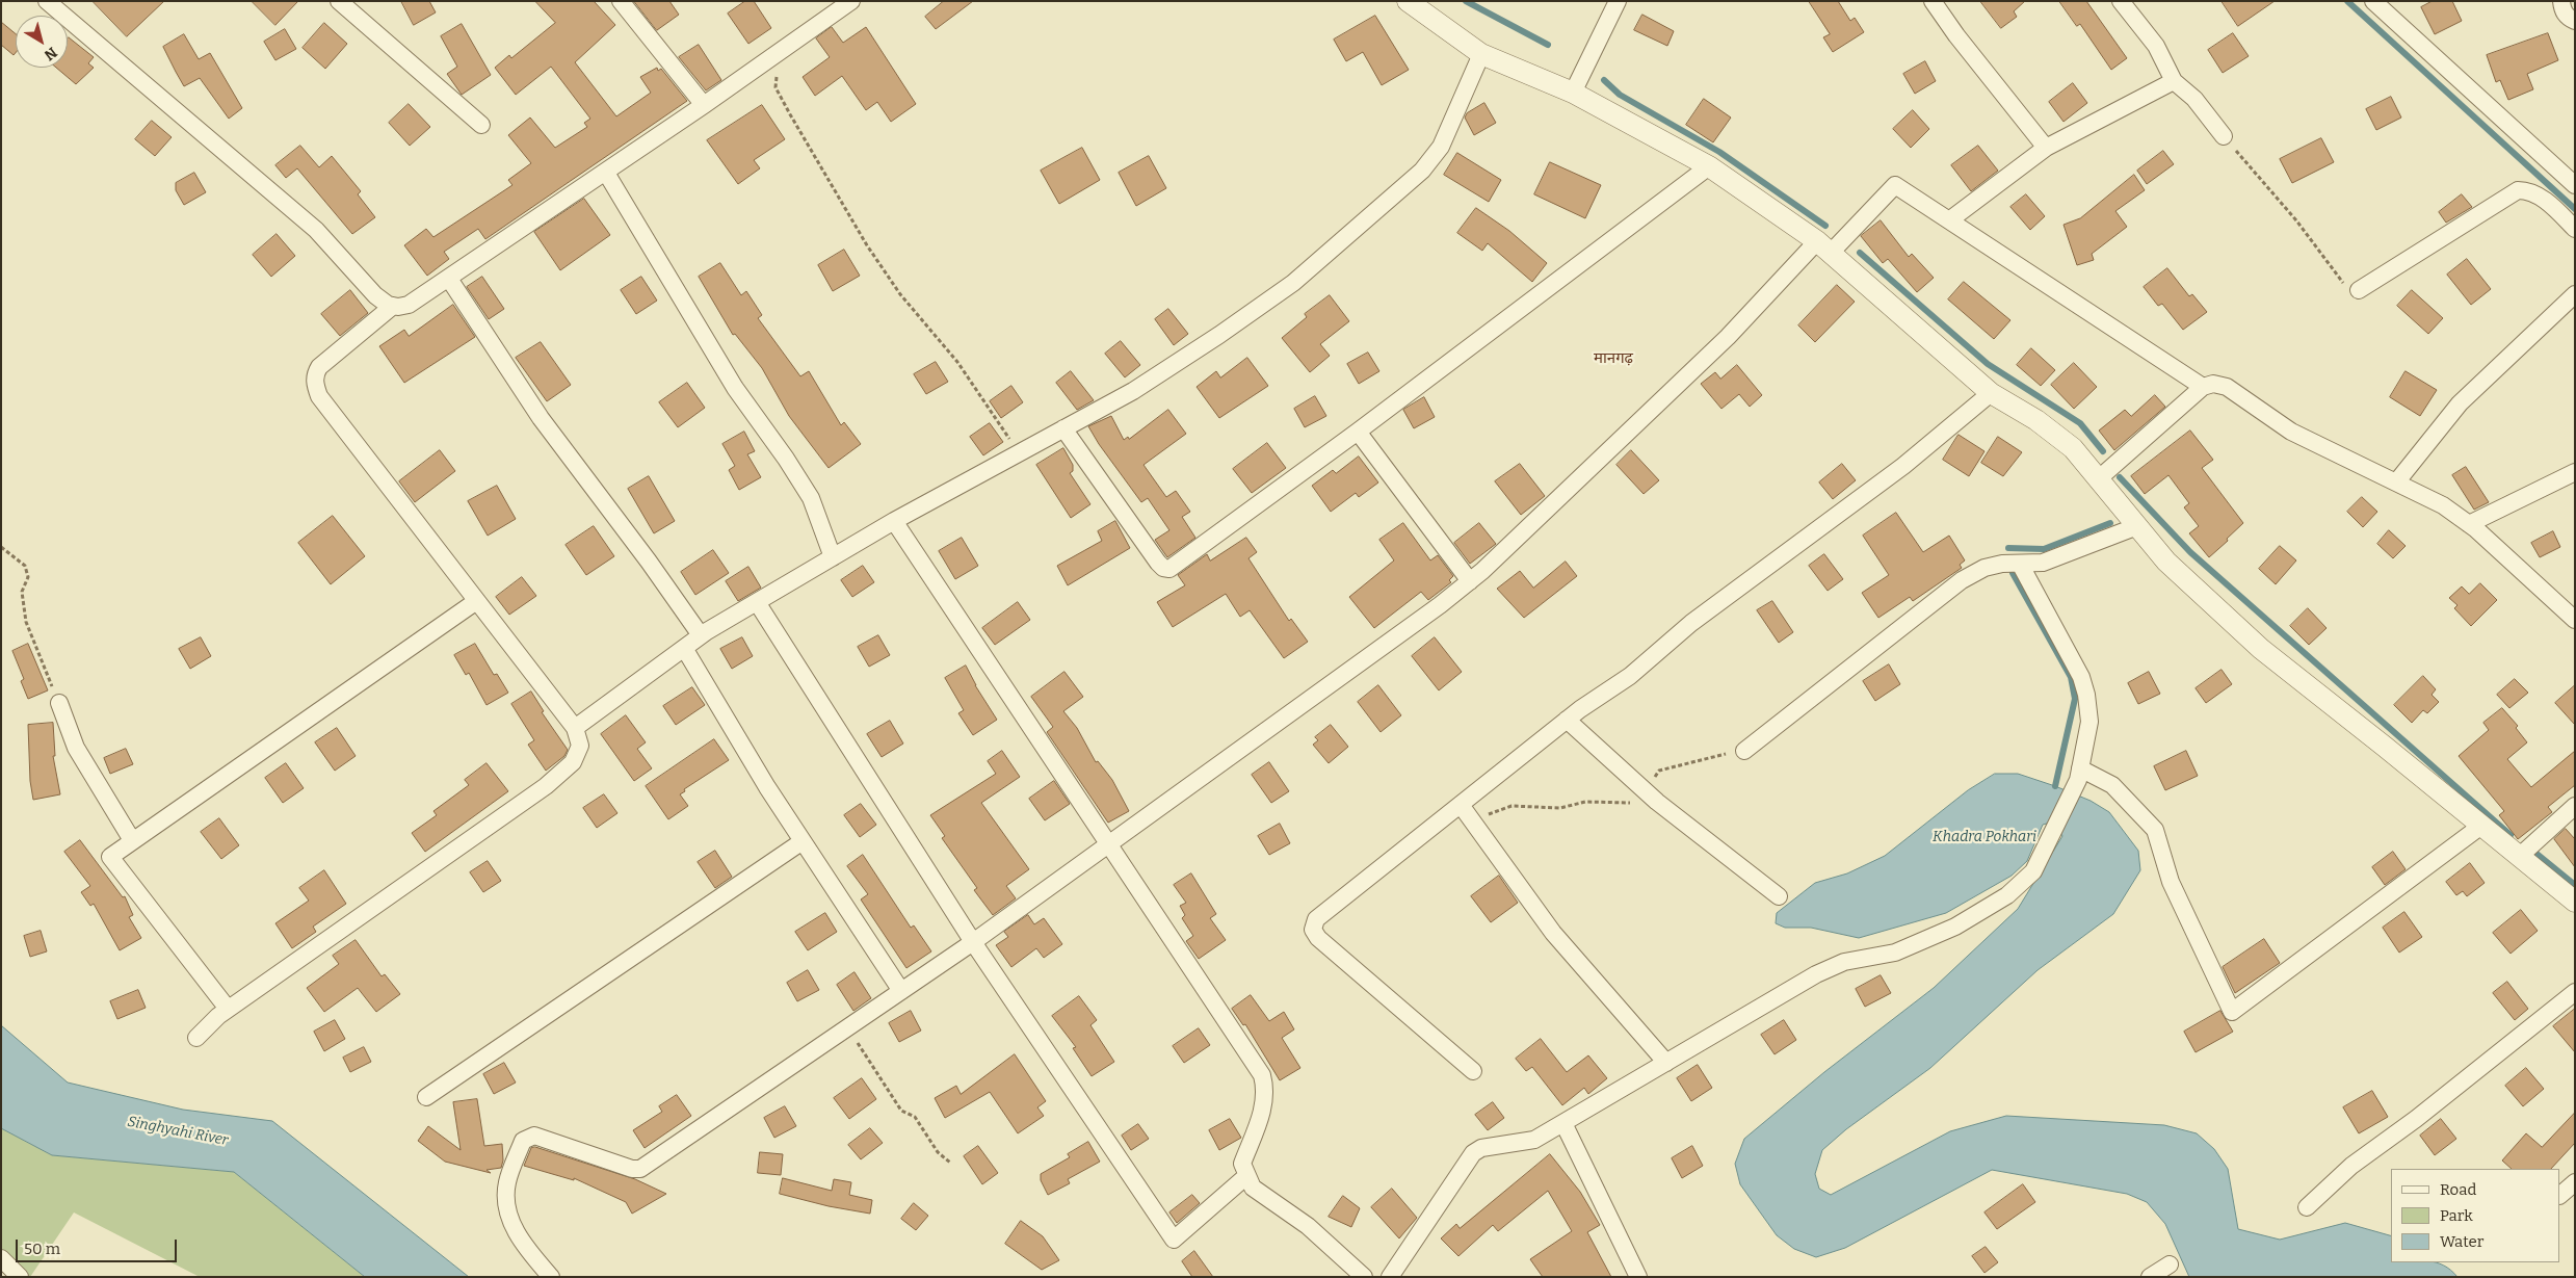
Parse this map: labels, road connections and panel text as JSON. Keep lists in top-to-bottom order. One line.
{"districts":["मानगढ़"],"water":["Khadra Pokhari","Singhyahi River"],"legend":["Road","Park","Water"],"scale_bar":"50 m","north":"bottom right"}
